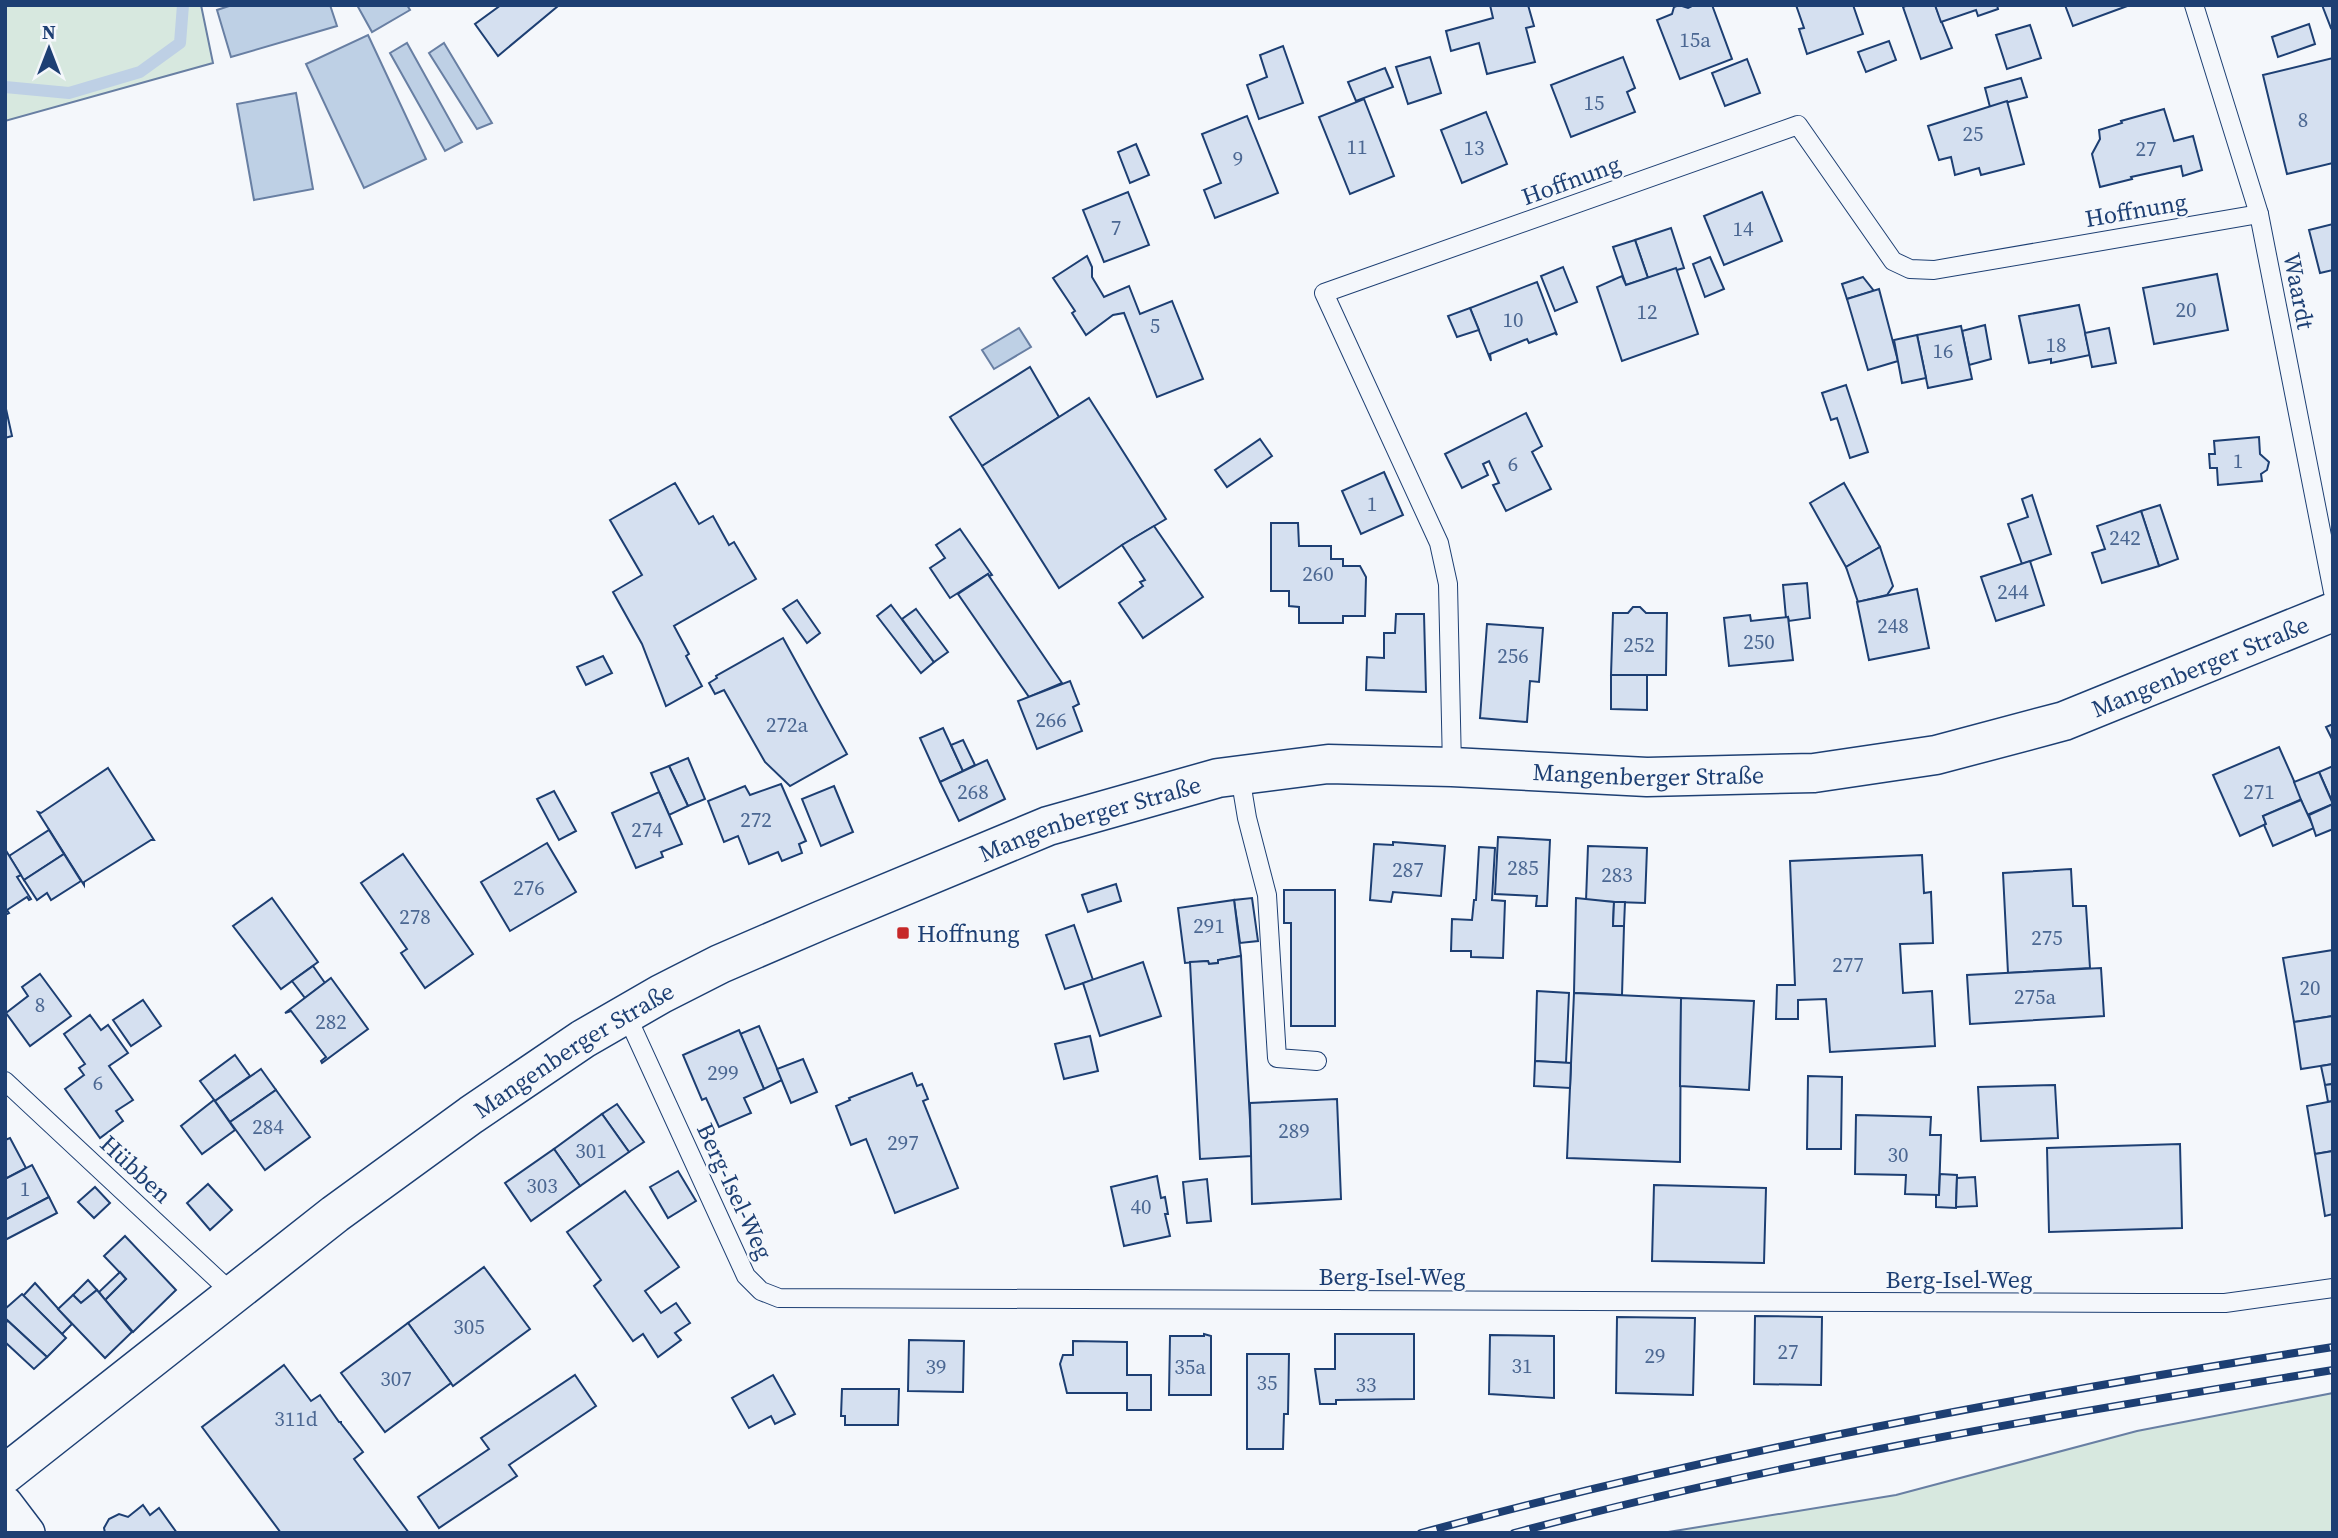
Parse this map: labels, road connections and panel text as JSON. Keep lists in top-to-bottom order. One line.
{"streets":{"main road":["Mangenberger Straße"],"lane":["Hoffnung","Waardt","Hübben","Berg-Isel-Weg"]},"crossings":[["Hoffnung","Waardt"],["Hoffnung","Mangenberger Straße"],["Mangenberger Straße","Hübben"],["Mangenberger Straße","Berg-Isel-Weg"]],"places":{"transit":["Hoffnung"]},"house_numbers":["15a","15","8","25","11","13","27","9","7","14","20","12","10","5","18","16","1","6","1","242","260","244","248","250","252","256","266","272a","268","271","272","274","285","287","283","276","278","291","275","277","20","275a","8","282","299","6","284","289","297","301","30","303","1","40","305","27","29","31","39","35a","307","35","33","311d"],"north":"top"}
